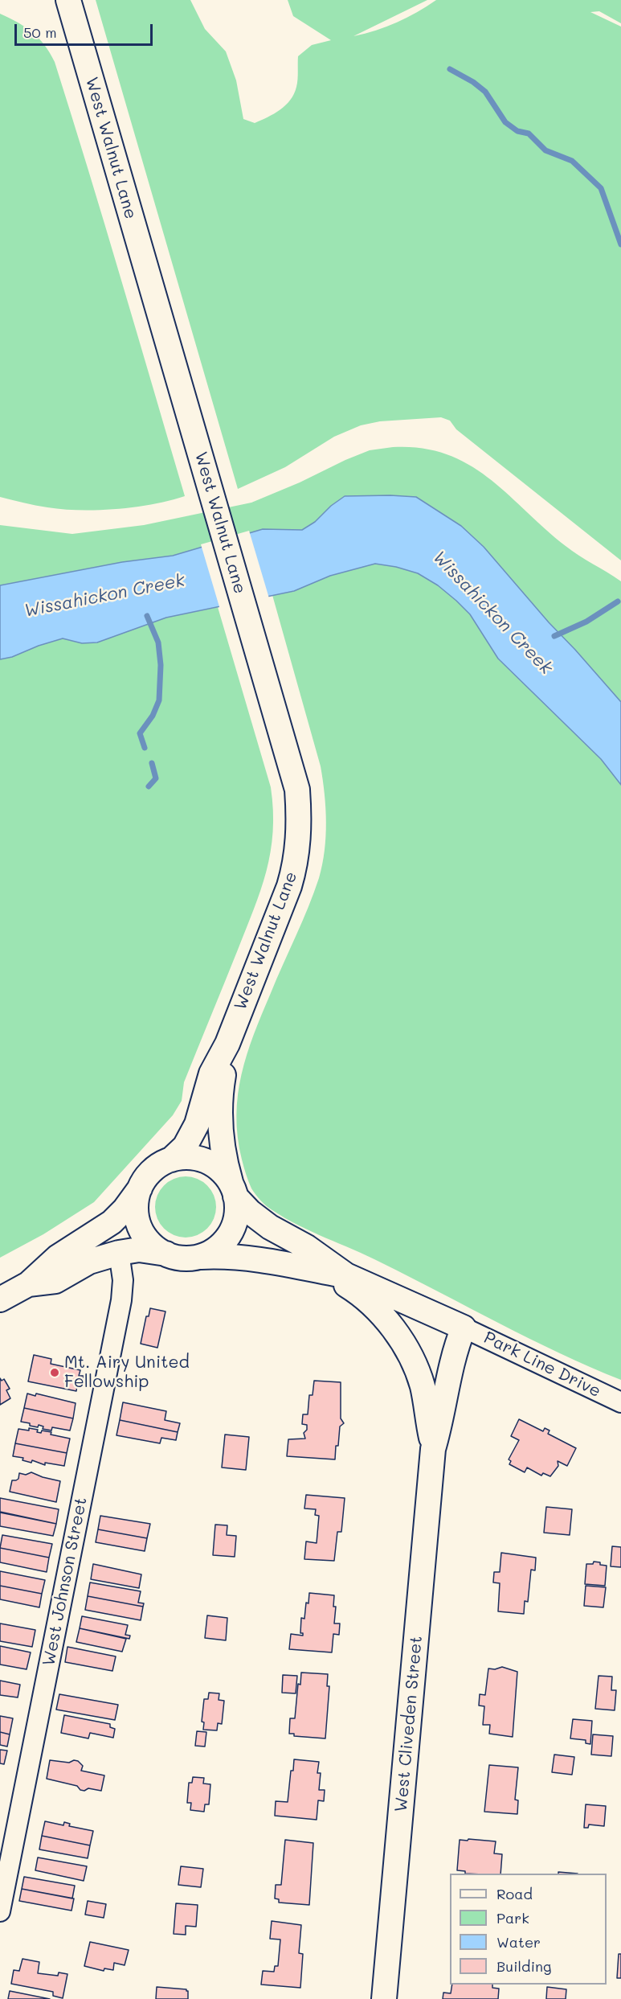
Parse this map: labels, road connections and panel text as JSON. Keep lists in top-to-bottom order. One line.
{"streets":{"street":["West Walnut Lane","Park Line Drive","West Johnson Street","West Cliveden Street"]},"crossings":[["Park Line Drive","West Cliveden Street"]],"water":["Wissahickon Creek"],"places":["Mt. Airy United Fellowship"],"legend":["Road","Park","Water","Building"],"scale_bar":"50 m"}
